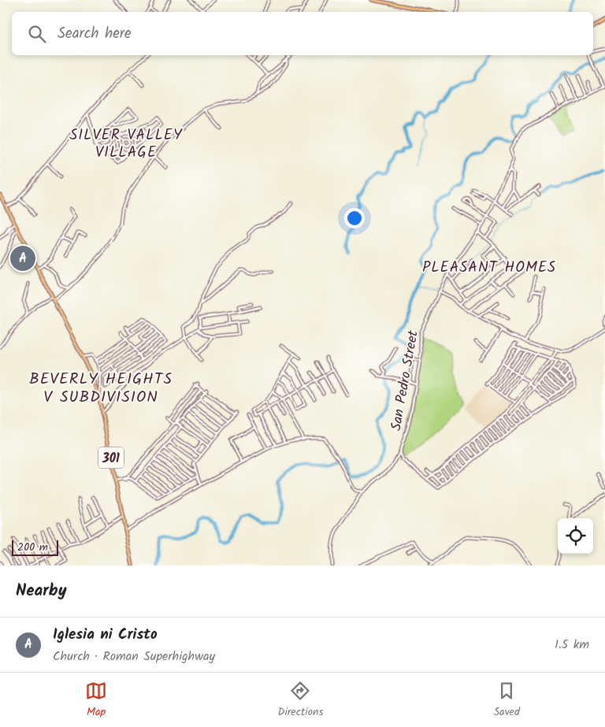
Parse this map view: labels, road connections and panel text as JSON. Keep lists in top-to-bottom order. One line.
{"streets":{"main road":["301"],"street":["San Pedro Street"]},"districts":["SILVER VALLEY VILLAGE","PLEASANT HOMES","BEVERLY HEIGHTS V SUBDIVISION"],"scale_bar":"200 m","page":{"search":"Search here","pins":"A","scale":"200 m","heading":"Nearby","list":[{"mark":"A","name":"Iglesia ni Cristo","note":"Church · Roman Superhighway","value":"1.5 km"}],"nav":["Map","Directions","Saved"]}}
